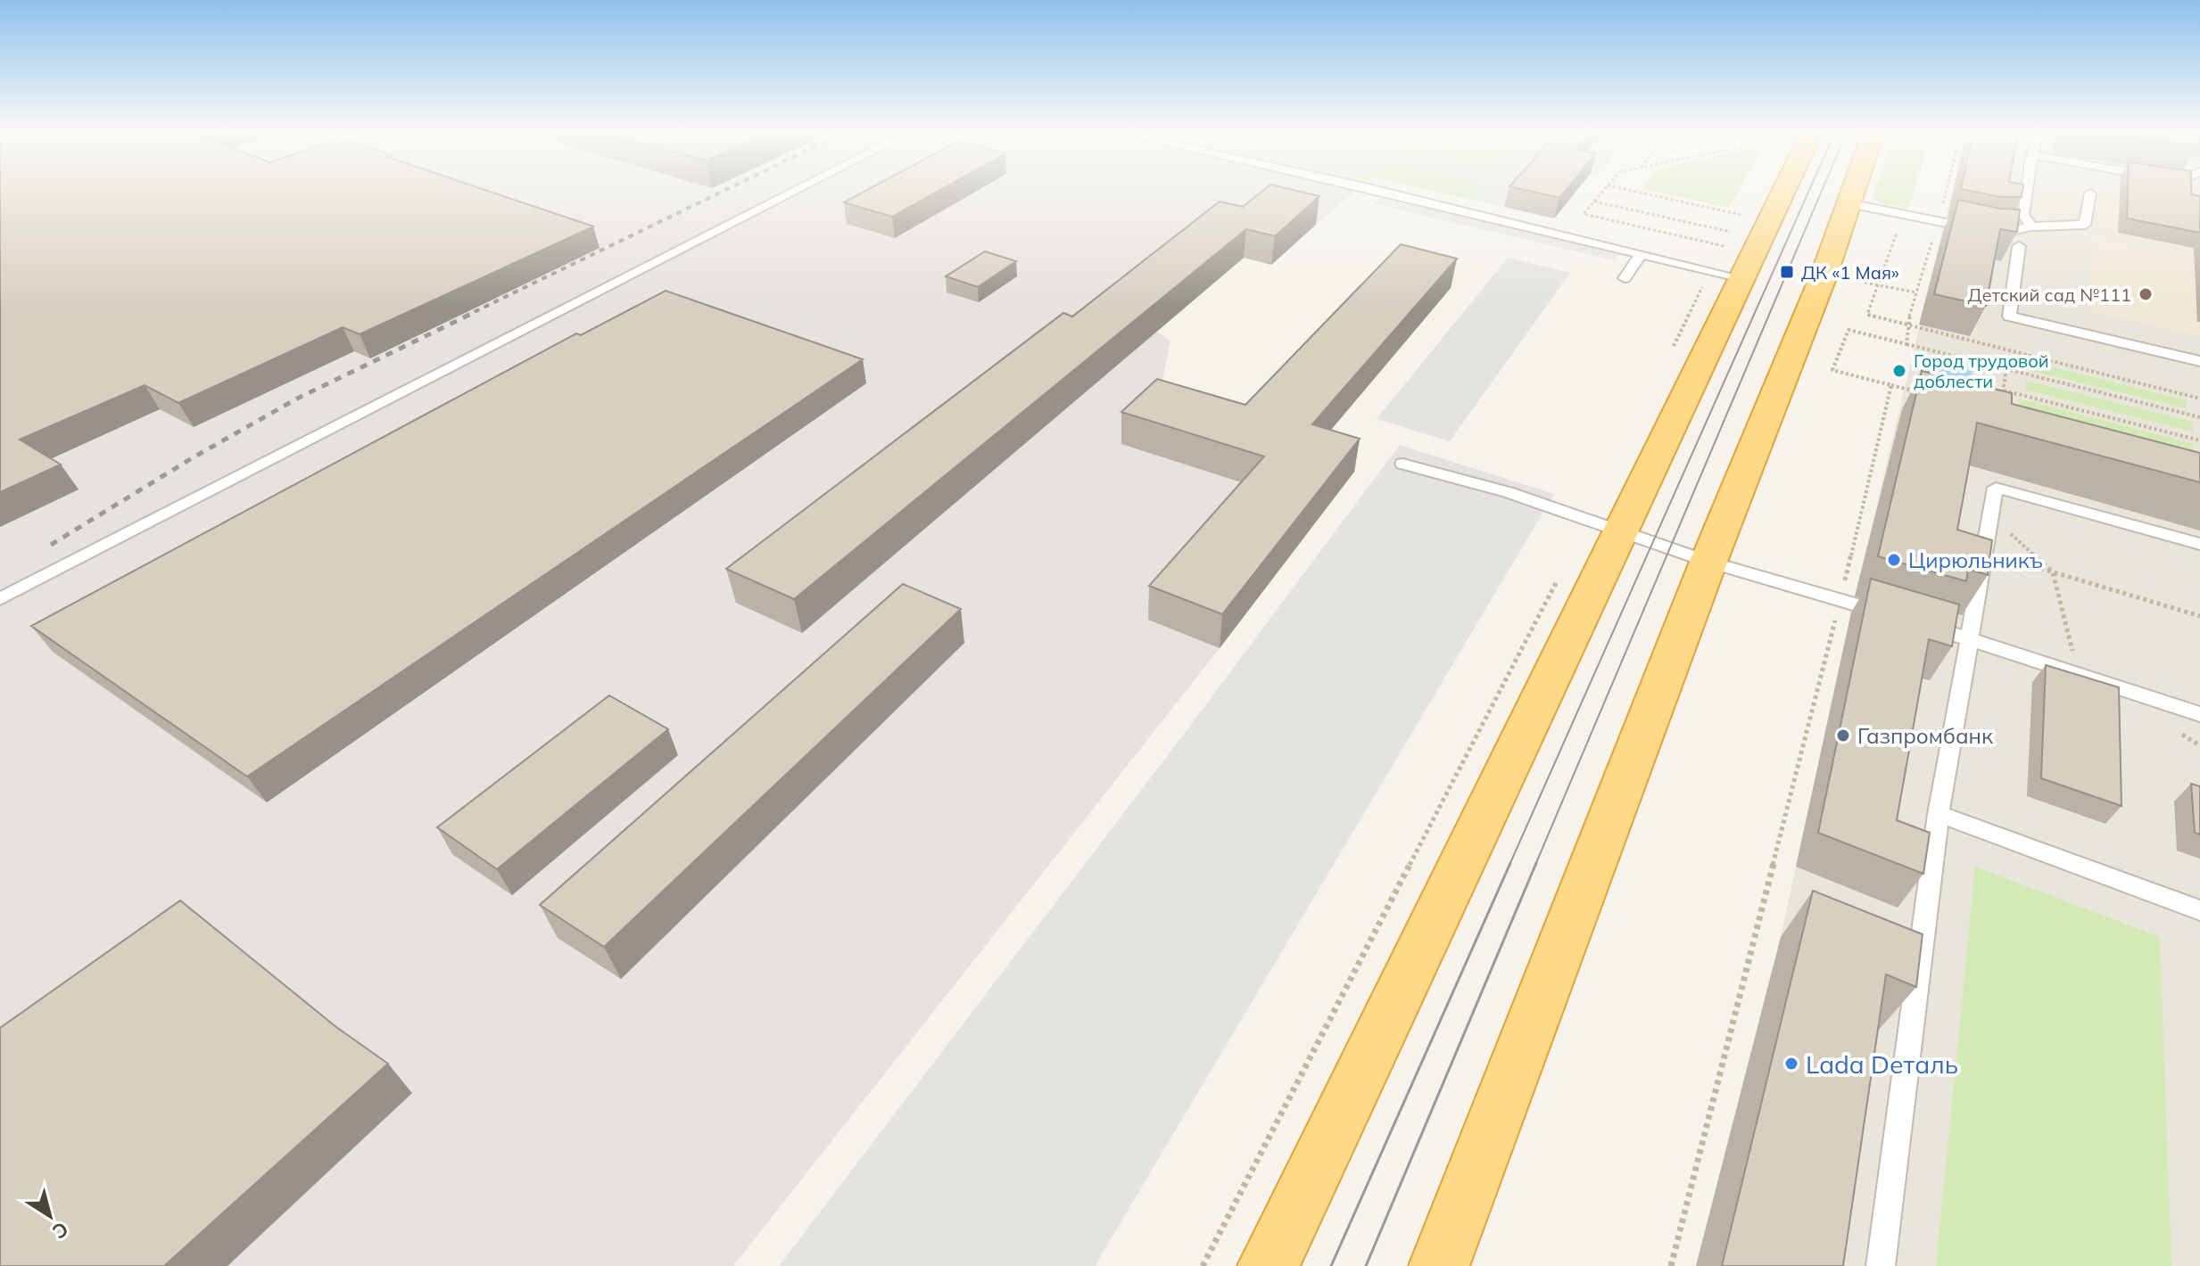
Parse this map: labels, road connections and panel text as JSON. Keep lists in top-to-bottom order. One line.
{"places":{"transit":["ДК «1 Мая»"],"other":["Детский сад №111","Город трудовой доблести","Цирюльникъ","Газпромбанк","Lada Dеталь"]},"north":"bottom right"}
